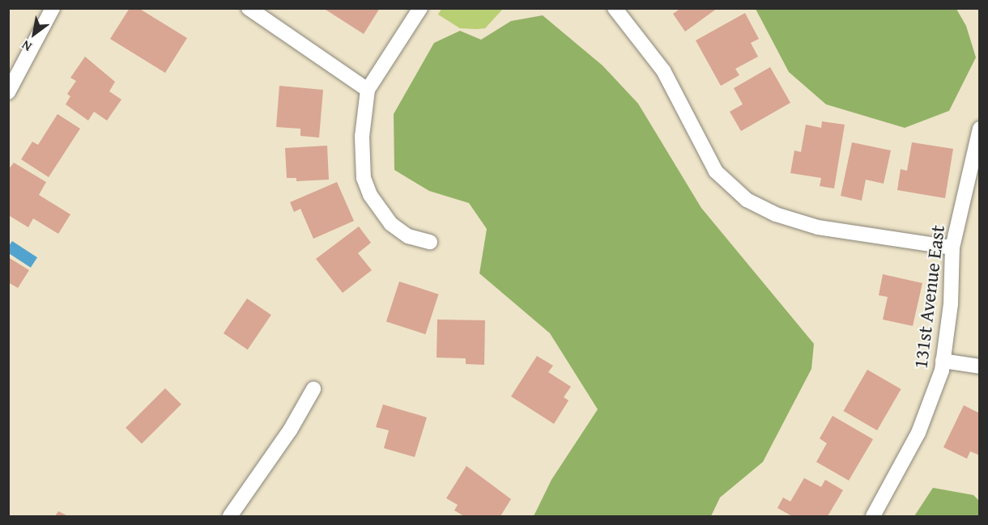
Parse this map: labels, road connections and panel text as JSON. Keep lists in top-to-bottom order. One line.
{"streets":{"street":["131st Avenue East"]},"north":"bottom left"}
